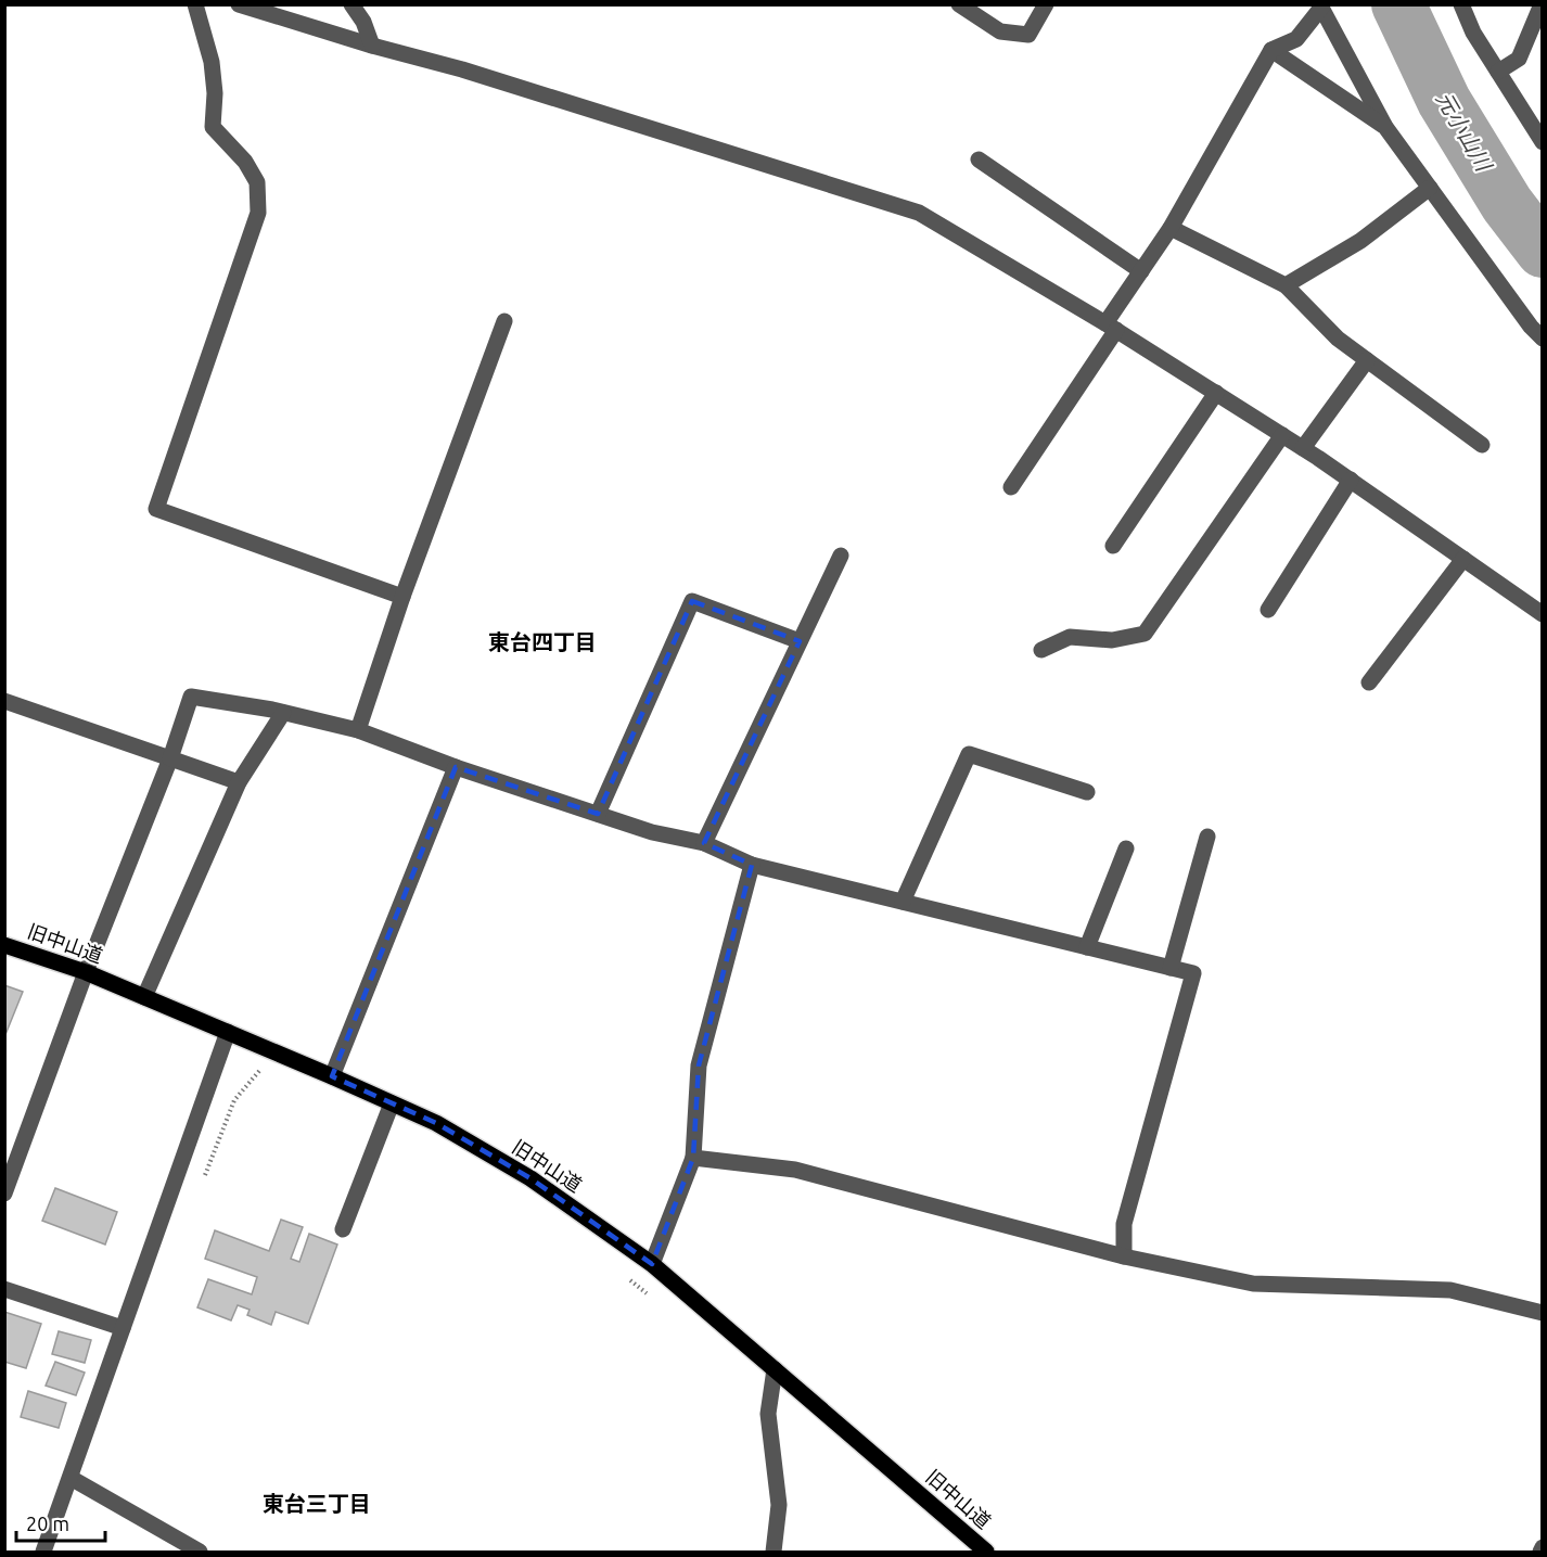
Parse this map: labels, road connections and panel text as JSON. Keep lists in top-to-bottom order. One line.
{"streets":{"main road":["旧中山道"]},"districts":["東台四丁目","東台三丁目"],"water":["元小山川"],"scale_bar":"20 m"}
